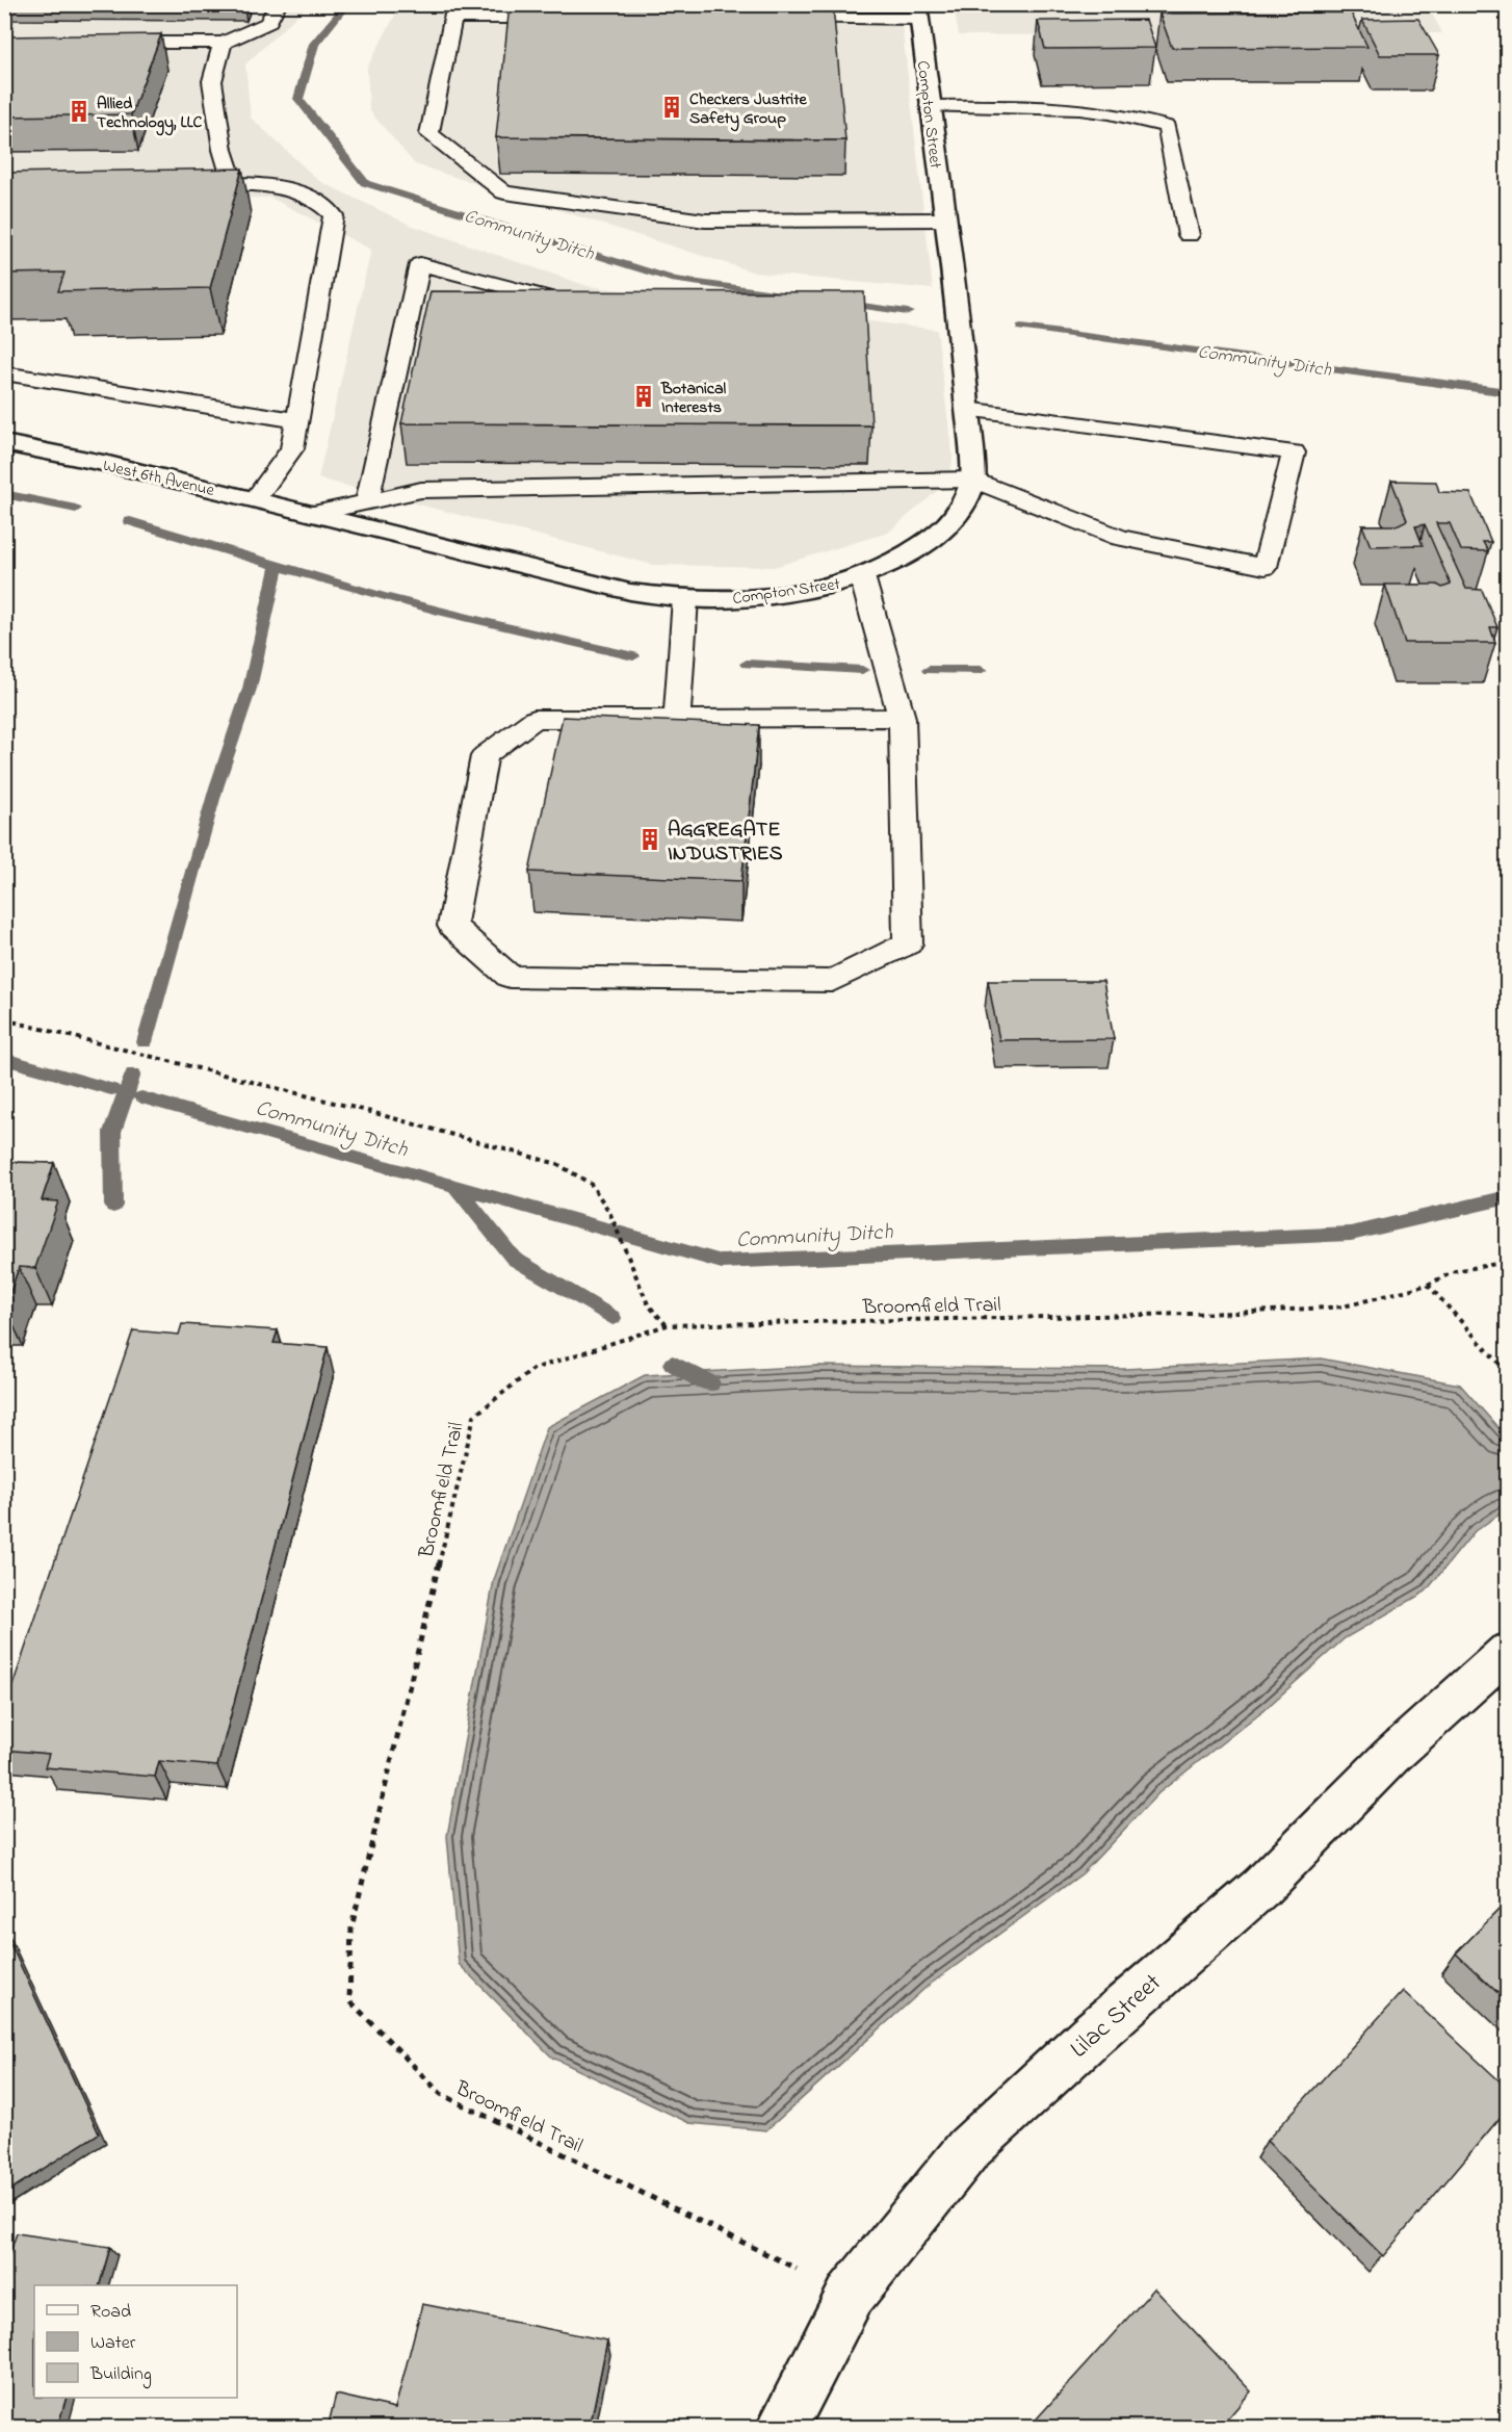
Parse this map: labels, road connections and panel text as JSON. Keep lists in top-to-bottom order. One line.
{"streets":{"street":["Compton Street","West 6th Avenue","Lilac Street"],"path":["Broomfield Trail"]},"crossings":[["Compton Street","West 6th Avenue"],["Broomfield Trail","Lilac Street"]],"water":["Community Ditch"],"places":{"building":["Checkers Justrite Safety Group","Allied Technology, LLC","Botanical Interests","AGGREGATE INDUSTRIES"]},"legend":["Road","Water","Building"]}
